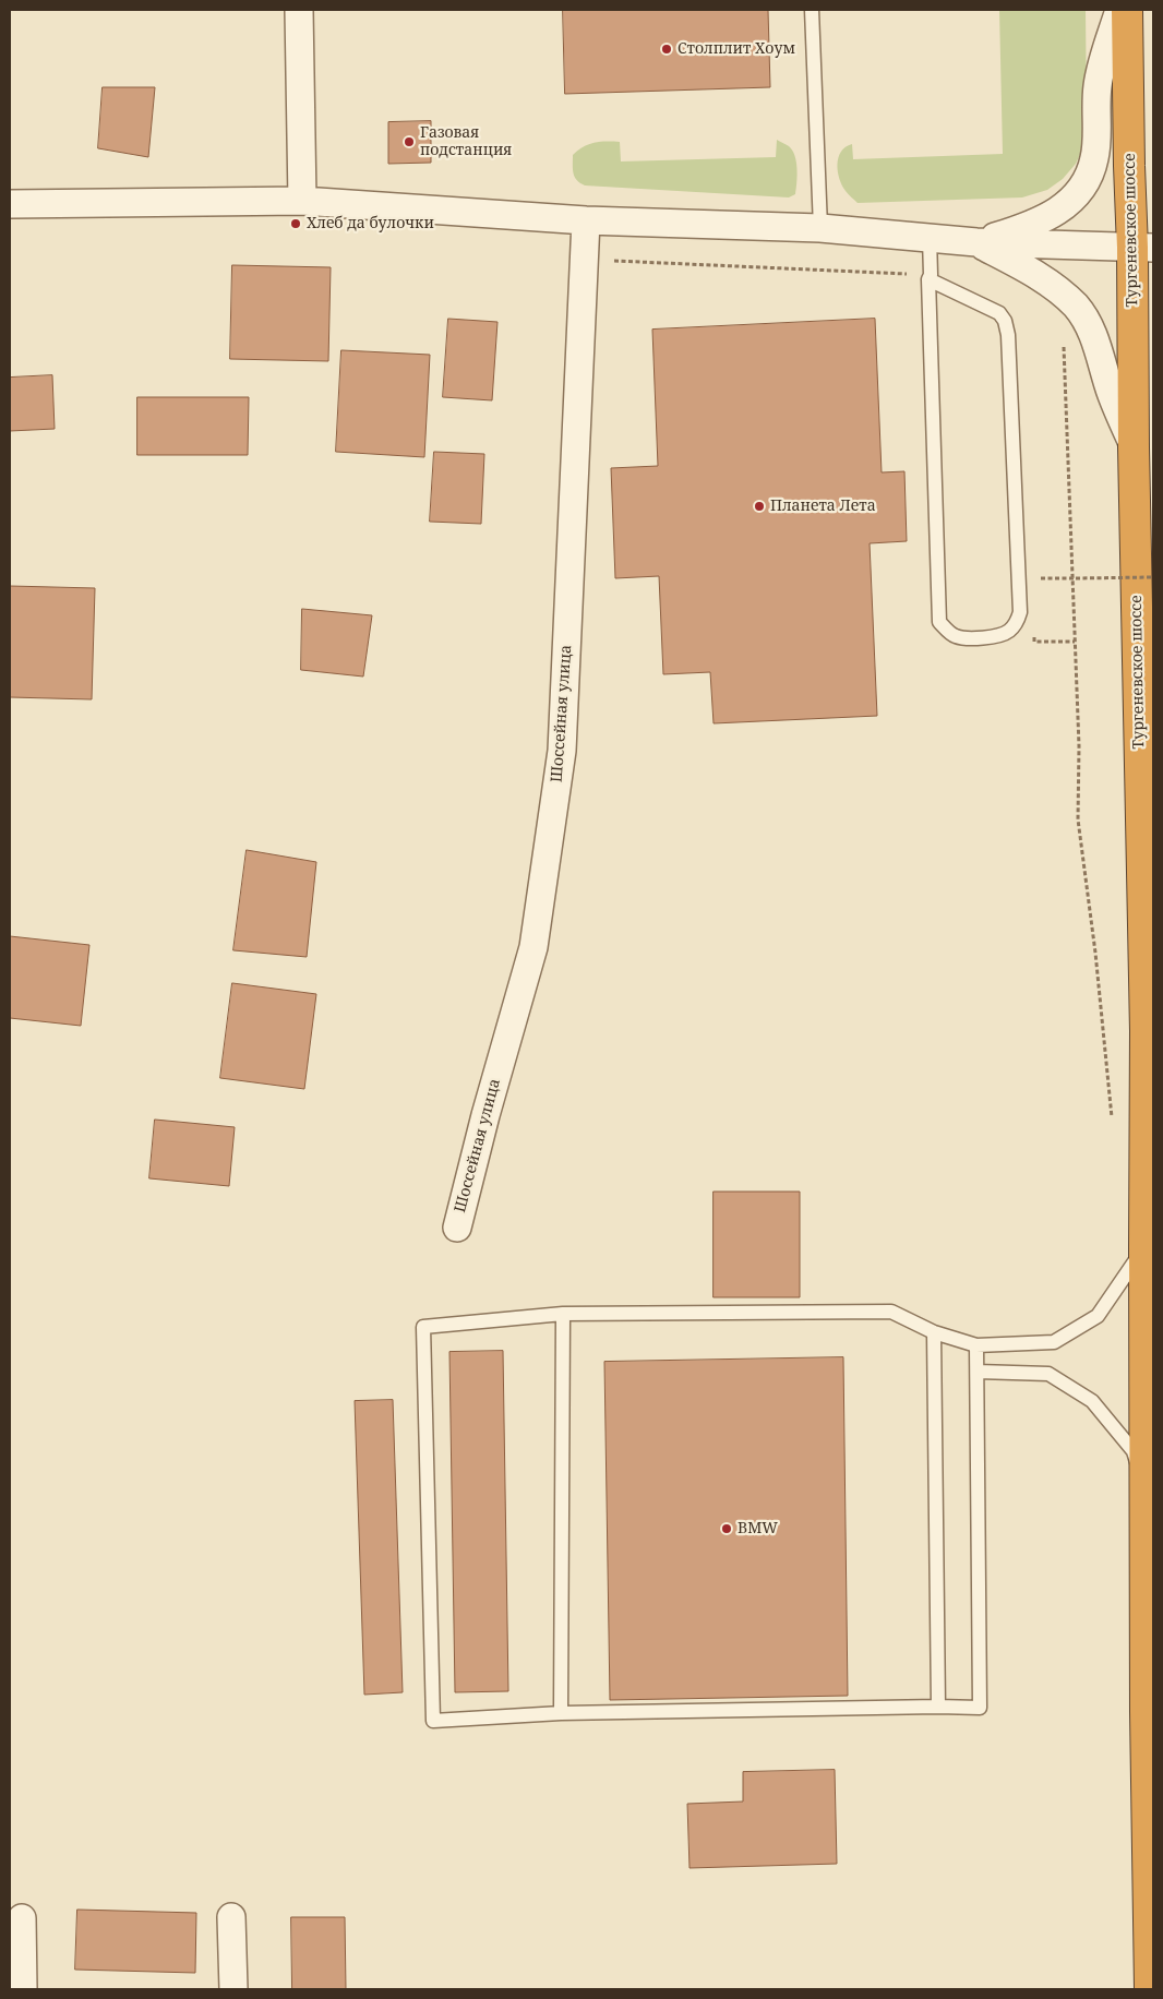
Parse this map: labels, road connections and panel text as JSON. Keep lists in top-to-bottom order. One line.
{"streets":{"highway":["Тургеневское шоссе"],"street":["Шоссейная улица"]},"places":["Столплит Хоум","Газовая подстанция","Хлеб да булочки","Планета Лета","BMW"]}
